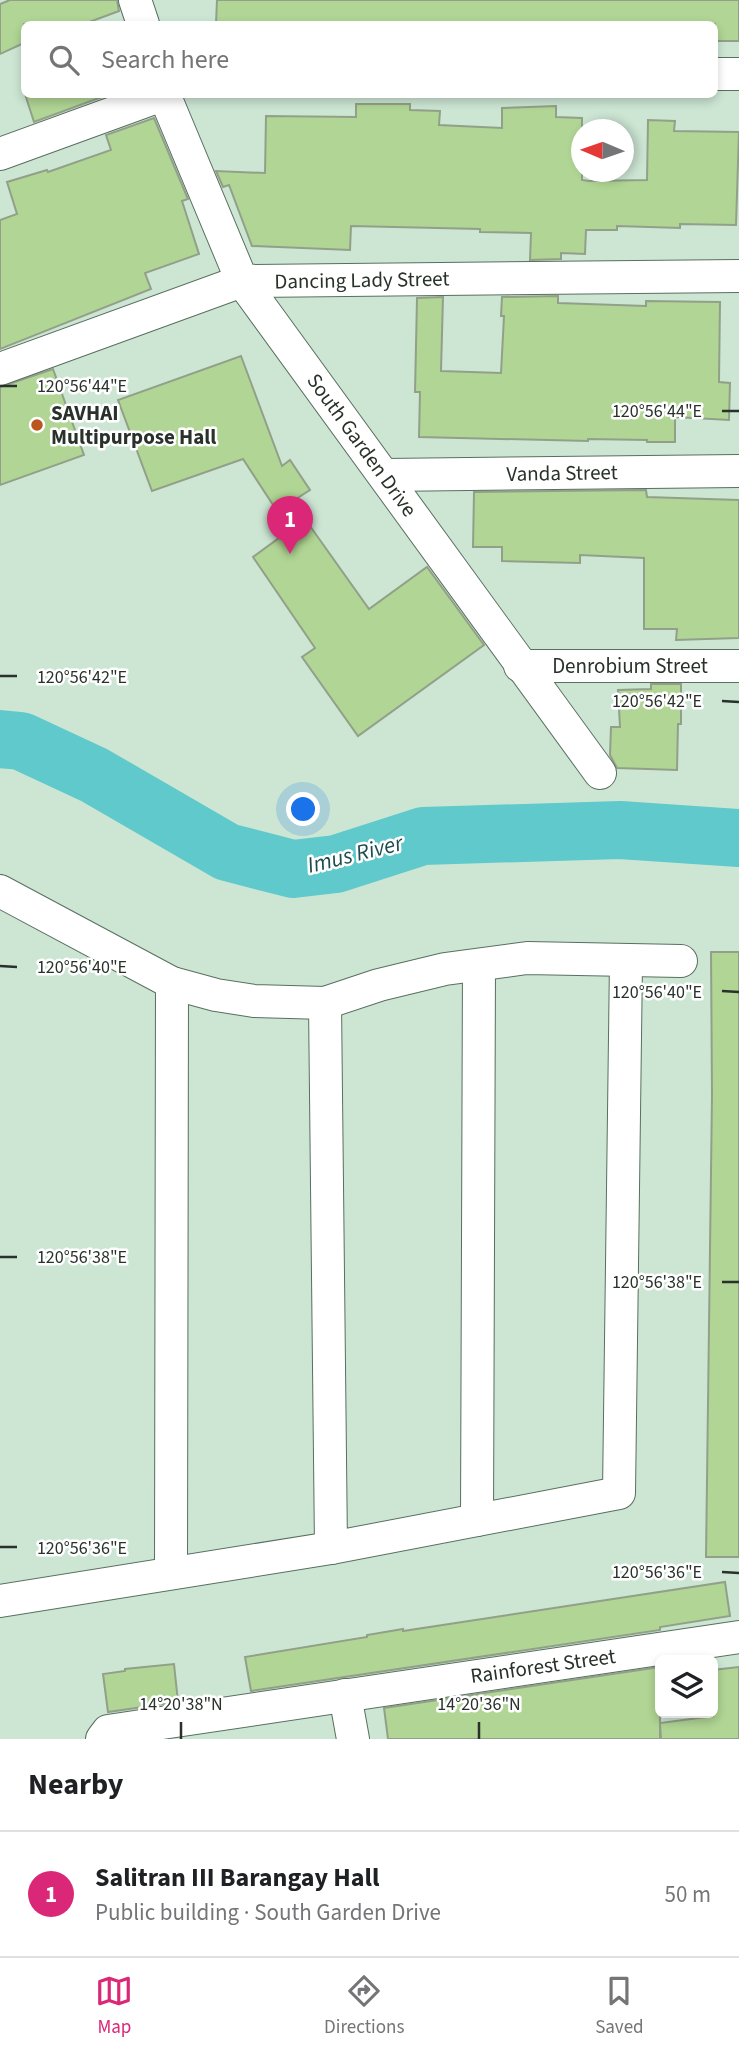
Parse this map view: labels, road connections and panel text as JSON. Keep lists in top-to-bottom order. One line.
{"streets":{"street":["Dancing Lady Street","South Garden Drive","Vanda Street","Denrobium Street","Rainforest Street"]},"crossings":[["Dancing Lady Street","South Garden Drive"],["South Garden Drive","Vanda Street"],["South Garden Drive","Denrobium Street"]],"water":["Imus River"],"places":["SAVHAI Multipurpose Hall"],"north":"left","page":{"search":"Search here","pins":"1","heading":"Nearby","list":[{"mark":"1","name":"Salitran III Barangay Hall","note":"Public building · South Garden Drive","value":"50 m"}],"nav":["Map","Directions","Saved"]},"coordinates":["120°56'44\"E","120°56'42\"E","120°56'40\"E","120°56'38\"E","120°56'36\"E","14°20'38\"N","14°20'36\"N"]}
